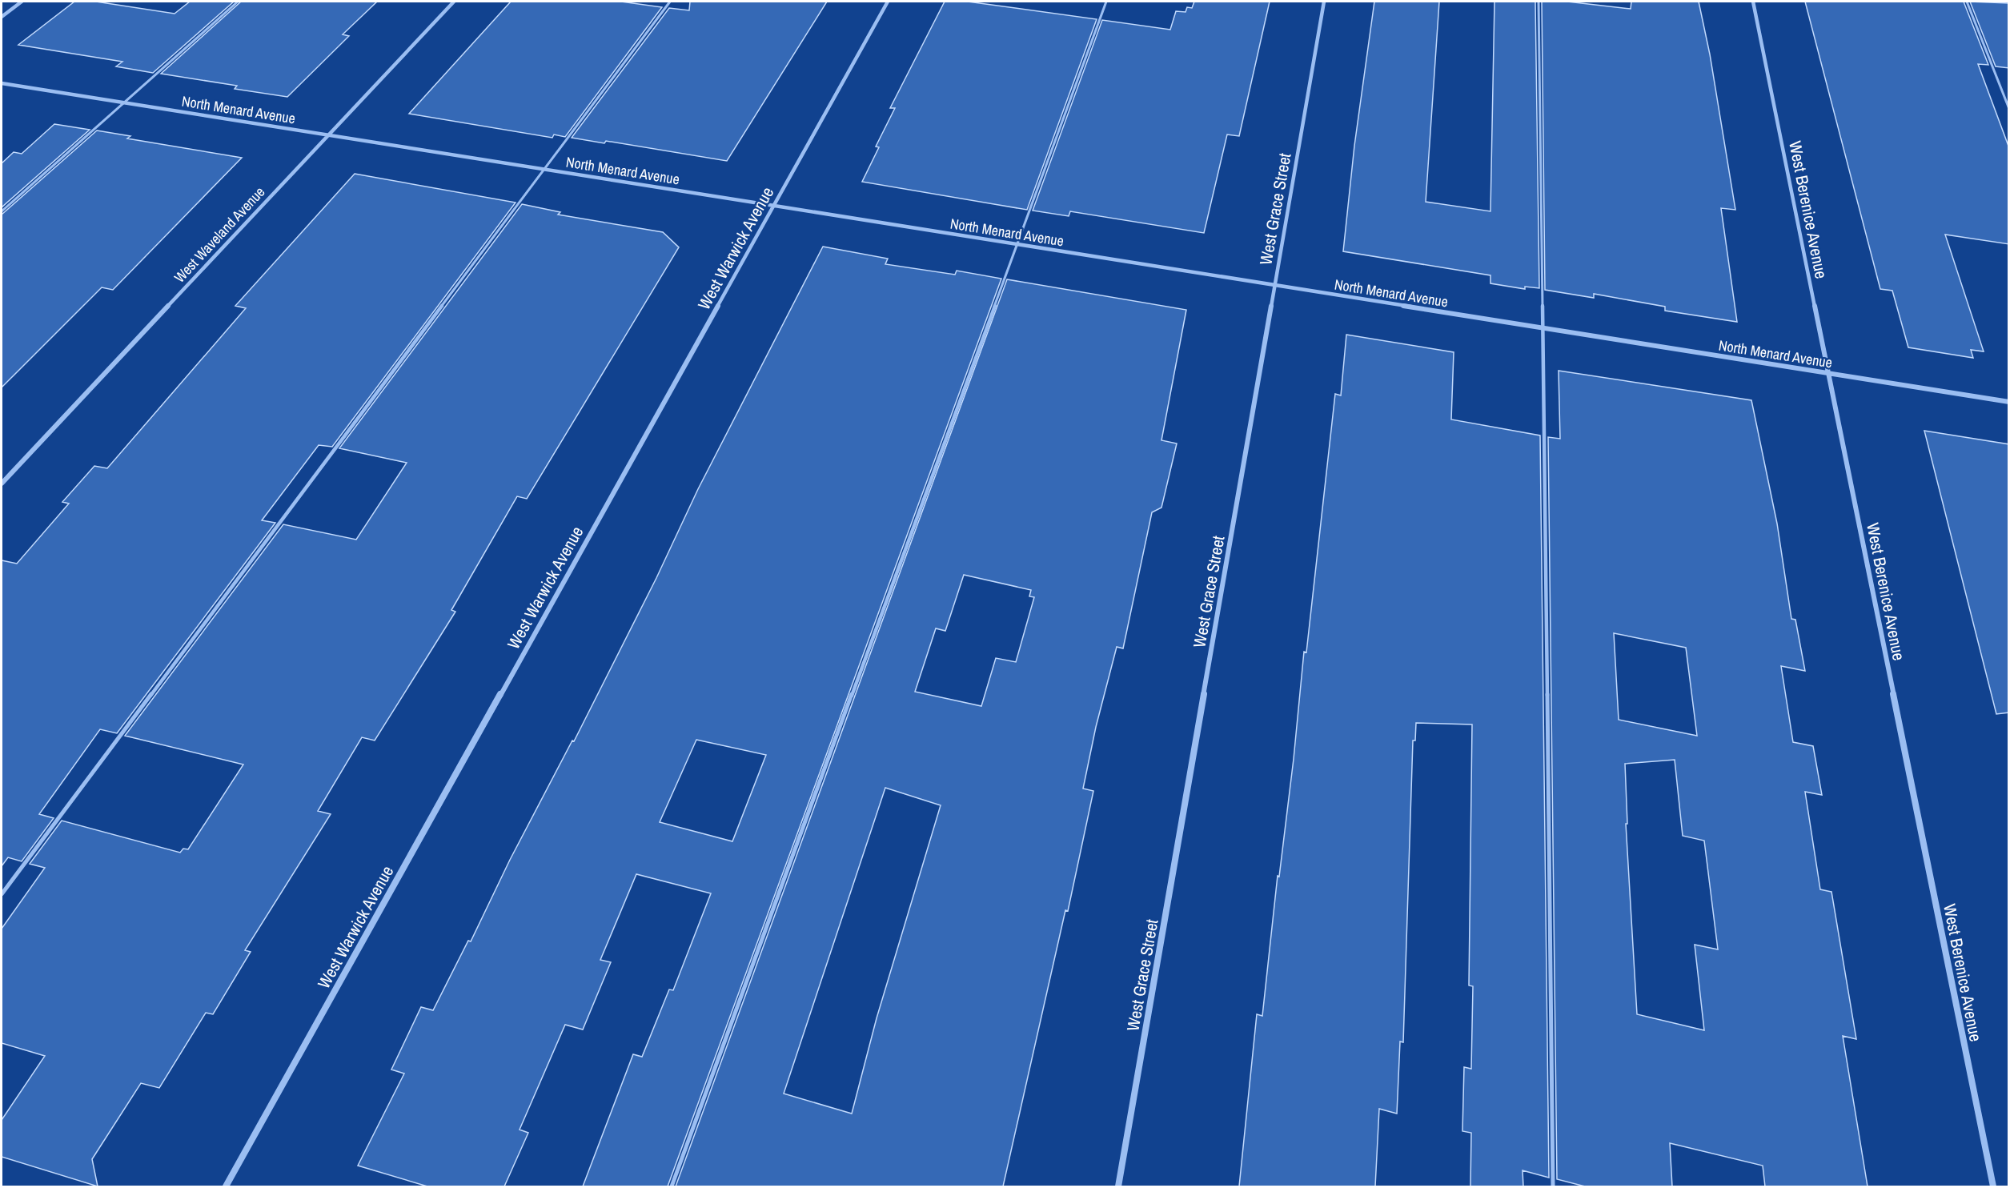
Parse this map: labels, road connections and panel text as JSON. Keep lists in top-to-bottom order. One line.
{"streets":{"street":["North Menard Avenue","West Grace Street","West Berenice Avenue","West Waveland Avenue","West Warwick Avenue"]},"crossings":[["North Menard Avenue","West Grace Street"],["North Menard Avenue","West Berenice Avenue"],["North Menard Avenue","West Waveland Avenue"],["North Menard Avenue","West Warwick Avenue"]]}
